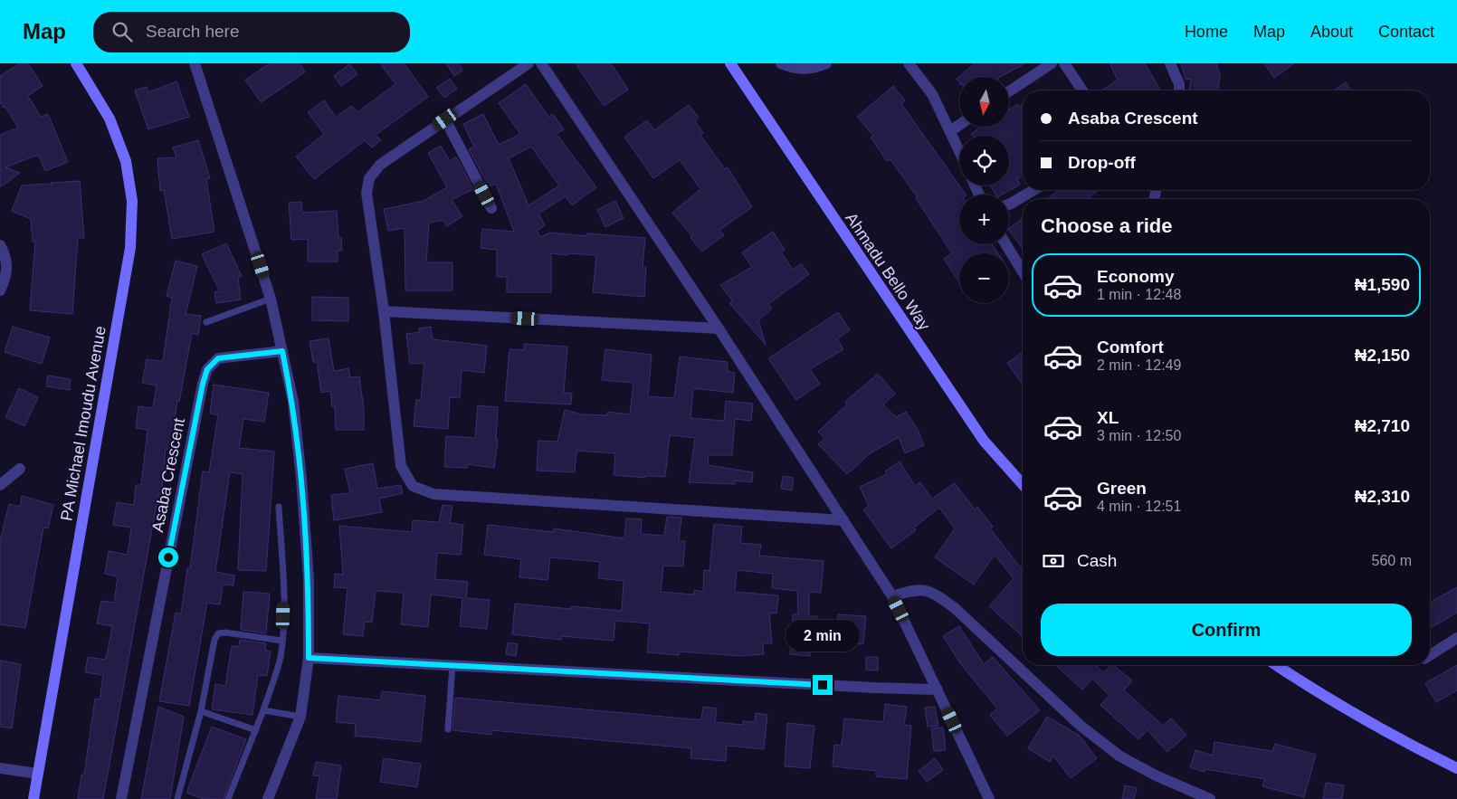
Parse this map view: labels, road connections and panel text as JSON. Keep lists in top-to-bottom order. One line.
{"streets":{"street":["Ahmadu Bello Way","PA Michael Imoudu Avenue","Asaba Crescent"]},"north":"bottom","page":{"header":"Map","search":"Search here","nav":["Home","Map","About","Contact"],"map_buttons":["+","−"],"banner":["Asaba Crescent","Drop-off"],"heading":"Choose a ride","list":[{"name":"Economy","note":"1 min · 12:48","value":"₦1,590"},{"name":"Comfort","note":"2 min · 12:49","value":"₦2,150"},{"name":"XL","note":"3 min · 12:50","value":"₦2,710"},{"name":"Green","note":"4 min · 12:51","value":"₦2,310"}],"pay":["Cash","560 m"],"buttons":"Confirm","bubble":"2 min"}}
